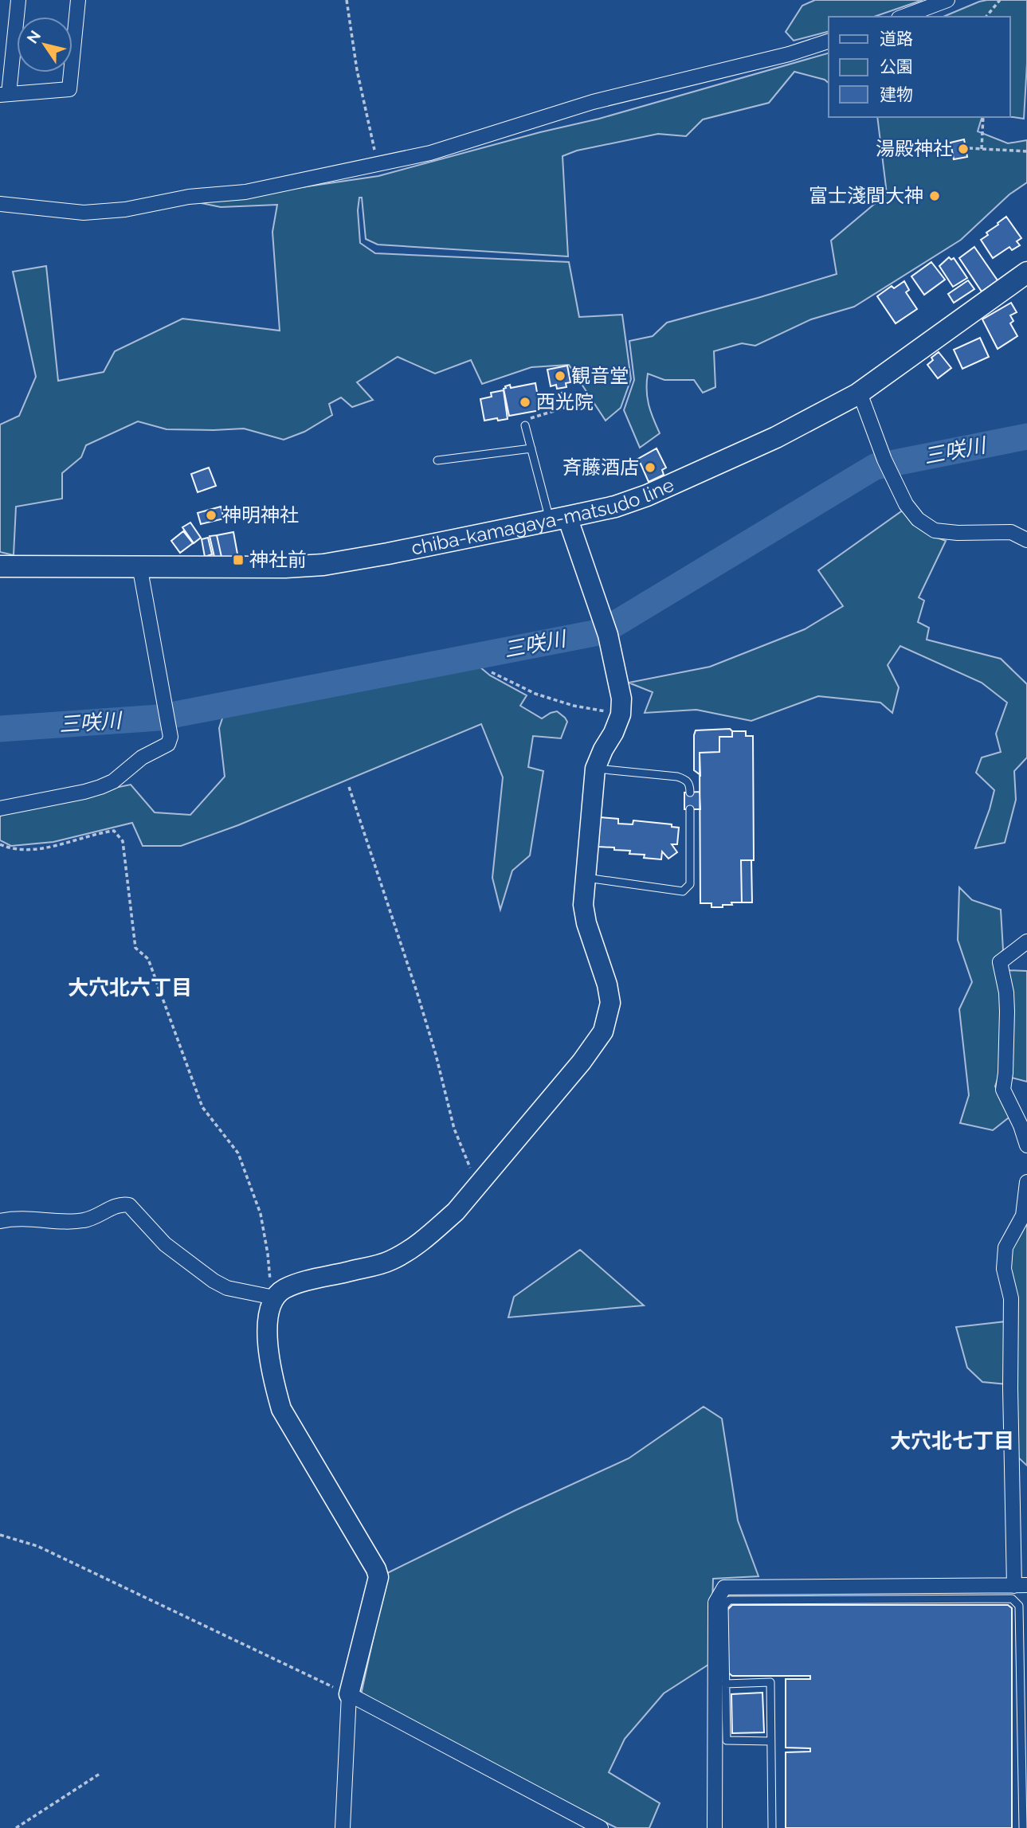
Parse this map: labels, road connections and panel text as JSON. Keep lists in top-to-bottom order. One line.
{"streets":{"main road":["chiba-kamagaya-matsudo line"]},"districts":["大穴北六丁目","大穴北七丁目"],"water":["三咲川"],"places":{"other":["湯殿神社","富士淺間大神","観音堂","西光院","斉藤酒店","神明神社"],"transit":["神社前"]},"legend":["道路","公園","建物"],"north":"top left"}
